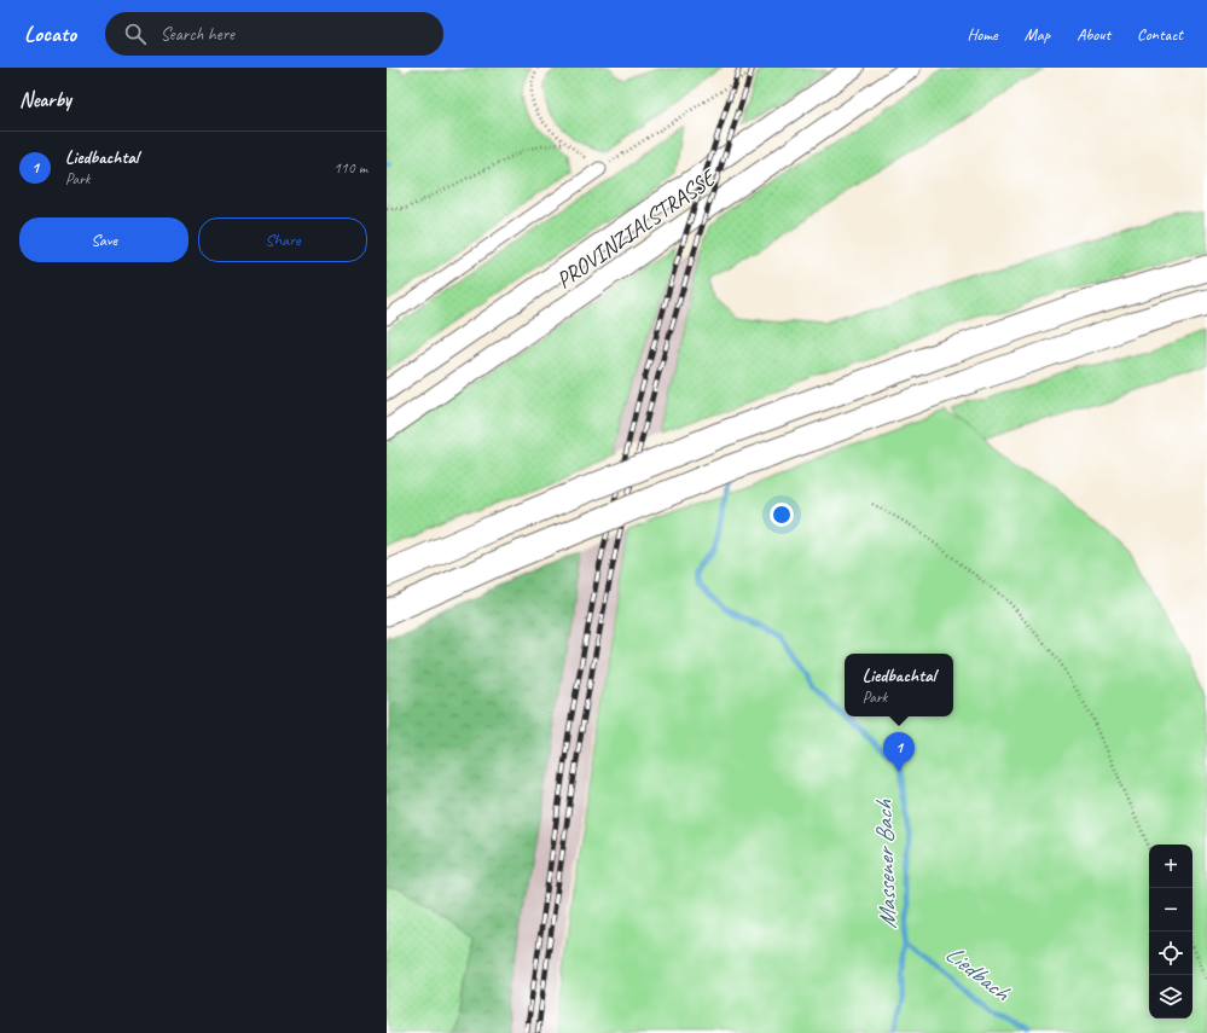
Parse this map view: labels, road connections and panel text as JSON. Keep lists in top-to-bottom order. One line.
{"streets":{"main road":["PROVINZIALSTRASSE"]},"water":["Massener Bach","Liedbach"],"page":{"header":"Locato","search":"Search here","nav":["Home","Map","About","Contact"],"heading":"Nearby","list":[{"mark":"1","name":"Liedbachtal","note":"Park","value":"110 m"}],"buttons":["Save","Share"],"popup":["Liedbachtal","Park"],"pins":"1","map_buttons":["+","−"]}}
